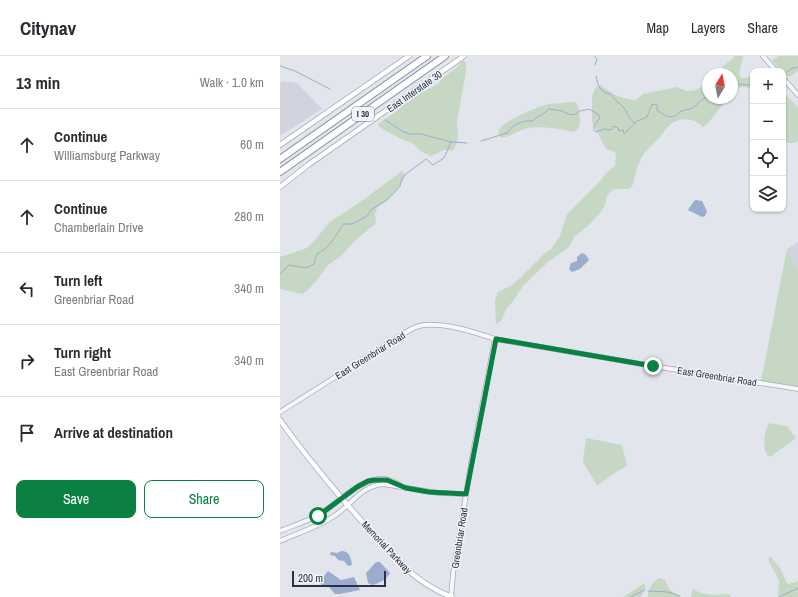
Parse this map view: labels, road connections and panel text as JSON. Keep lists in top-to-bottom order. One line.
{"streets":{"highway":["I 30"],"main road":["East Interstate 30","Memorial Parkway"],"street":["East Greenbriar Road","Greenbriar Road"]},"crossings":[["East Greenbriar Road","Greenbriar Road"],["Greenbriar Road","Memorial Parkway"]],"scale_bar":"200 m","north":"top","page":{"header":"Citynav","nav":["Map","Layers","Share"],"heading":["13 min","Walk · 1.0 km"],"map_buttons":["+","−"],"list":[["Continue","Williamsburg Parkway","60 m"],["Continue","Chamberlain Drive","280 m"],["Turn left","Greenbriar Road","340 m"],["Turn right","East Greenbriar Road","340 m"],"Arrive at destination"],"buttons":["Save","Share"],"scale":"200 m"}}
